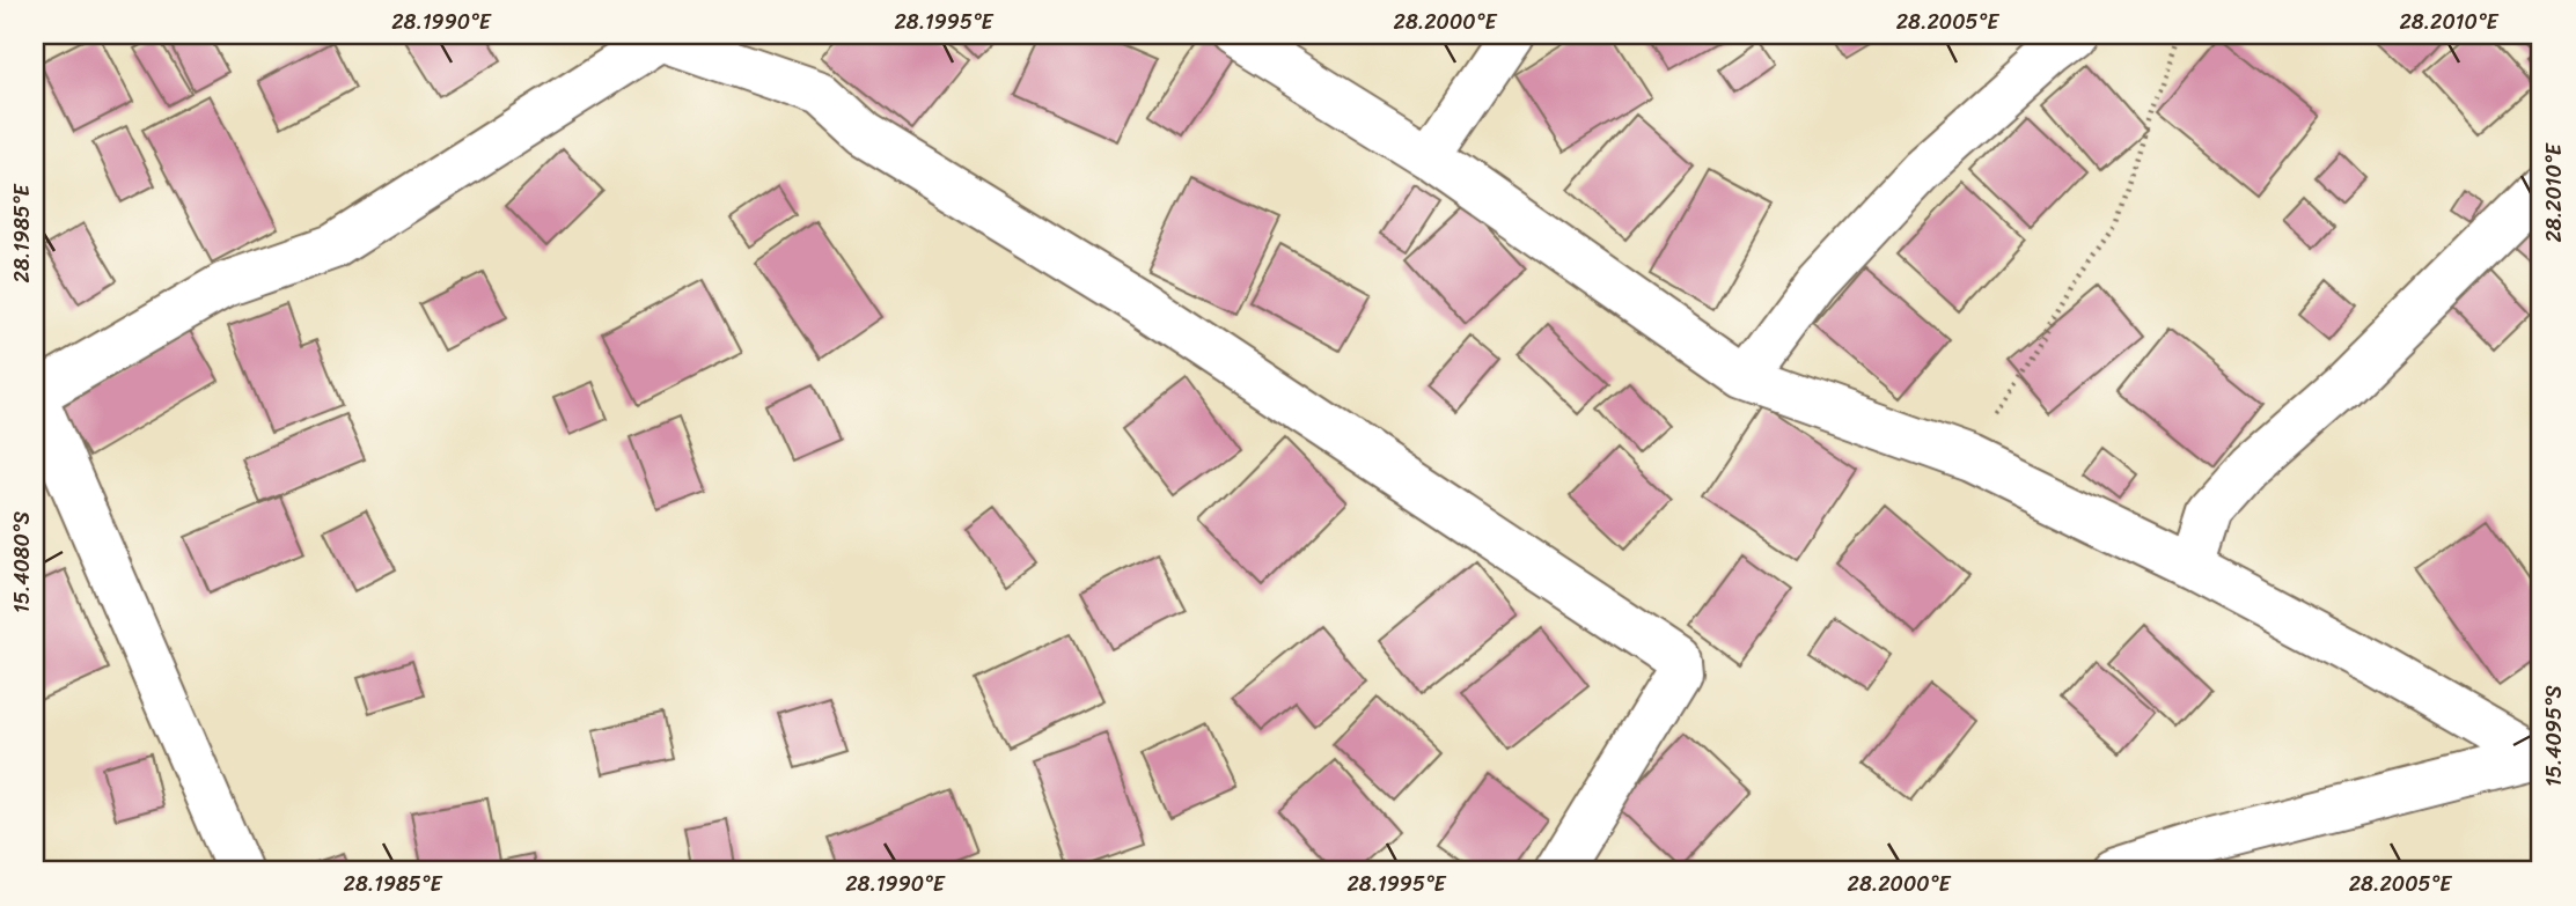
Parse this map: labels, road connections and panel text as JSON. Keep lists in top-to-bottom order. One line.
{"coordinates":["28.1990°E","28.1995°E","28.2000°E","28.2005°E","28.2010°E","28.1985°E","15.4080°S","15.4095°S"]}
